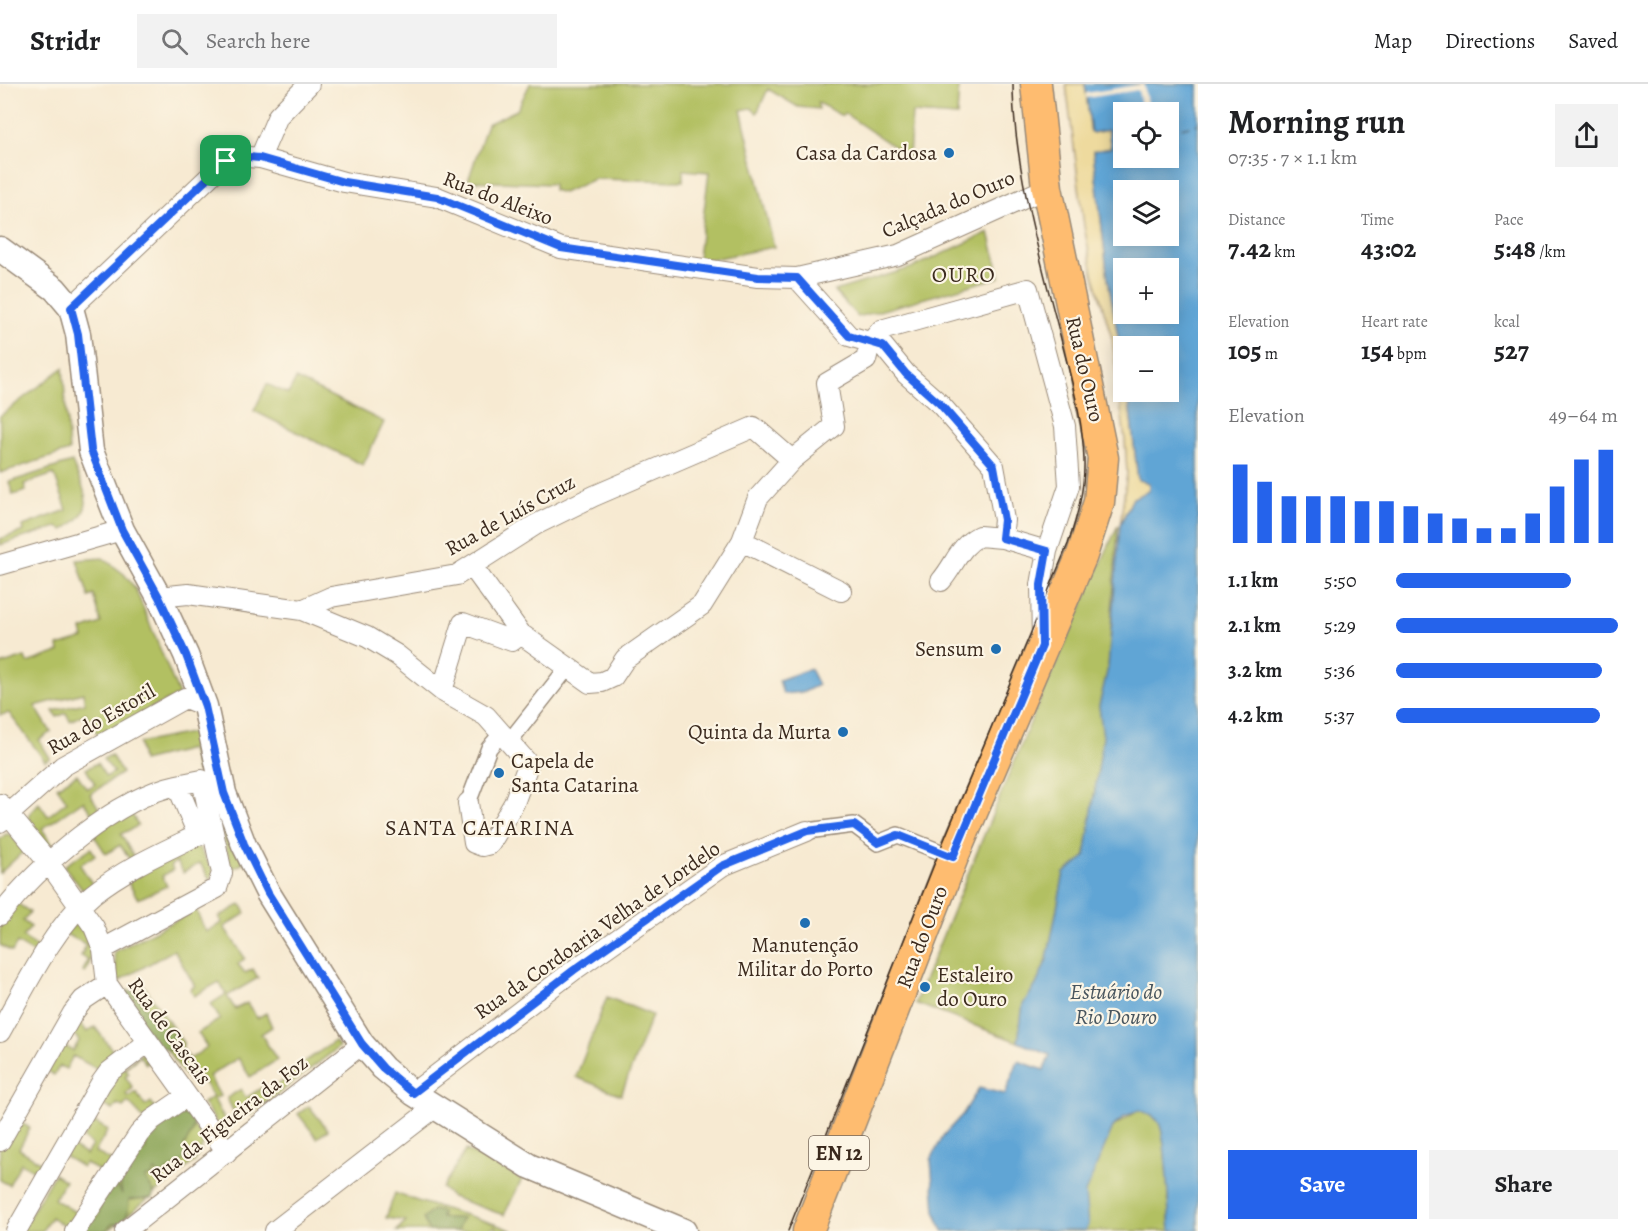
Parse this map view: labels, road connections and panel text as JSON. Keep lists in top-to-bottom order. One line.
{"streets":{"main road":["Rua do Ouro","EN 12"],"street":["Rua do Aleixo","Calçada do Ouro","Rua de Luís Cruz","Rua do Estoril","Rua da Cordoaria Velha de Lordelo","Rua de Cascais","Rua da Figueira da Foz"]},"crossings":[["Rua do Aleixo","Calçada do Ouro"],["Calçada do Ouro","Rua do Ouro"],["Rua do Ouro","Rua da Cordoaria Velha de Lordelo"],["Rua do Estoril","Rua de Cascais"],["Rua de Cascais","Rua da Figueira da Foz"]],"districts":["OURO","SANTA CATARINA"],"water":["Estuário do Rio Douro"],"places":["Casa da Cardosa","Sensum","Quinta da Murta","Capela de Santa Catarina","Manutenção Militar do Porto","Estaleiro do Ouro"],"page":{"header":"Stridr","search":"Search here","nav":["Map","Directions","Saved"],"heading":["Morning run","07:35 · 7 × 1.1 km"],"map_buttons":["+","−"],"stats":[["Distance","7.42 km"],["Time","43:02"],["Pace","5:48 /km"],["Elevation","105 m"],["Heart rate","154 bpm"],["kcal","527"]],"chart":["Elevation","49–64 m"],"list":[{"name":"1.1 km","note":"5:50"},{"name":"2.1 km","note":"5:29"},{"name":"3.2 km","note":"5:36"},{"name":"4.2 km","note":"5:37"}],"buttons":["Save","Share"]}}
